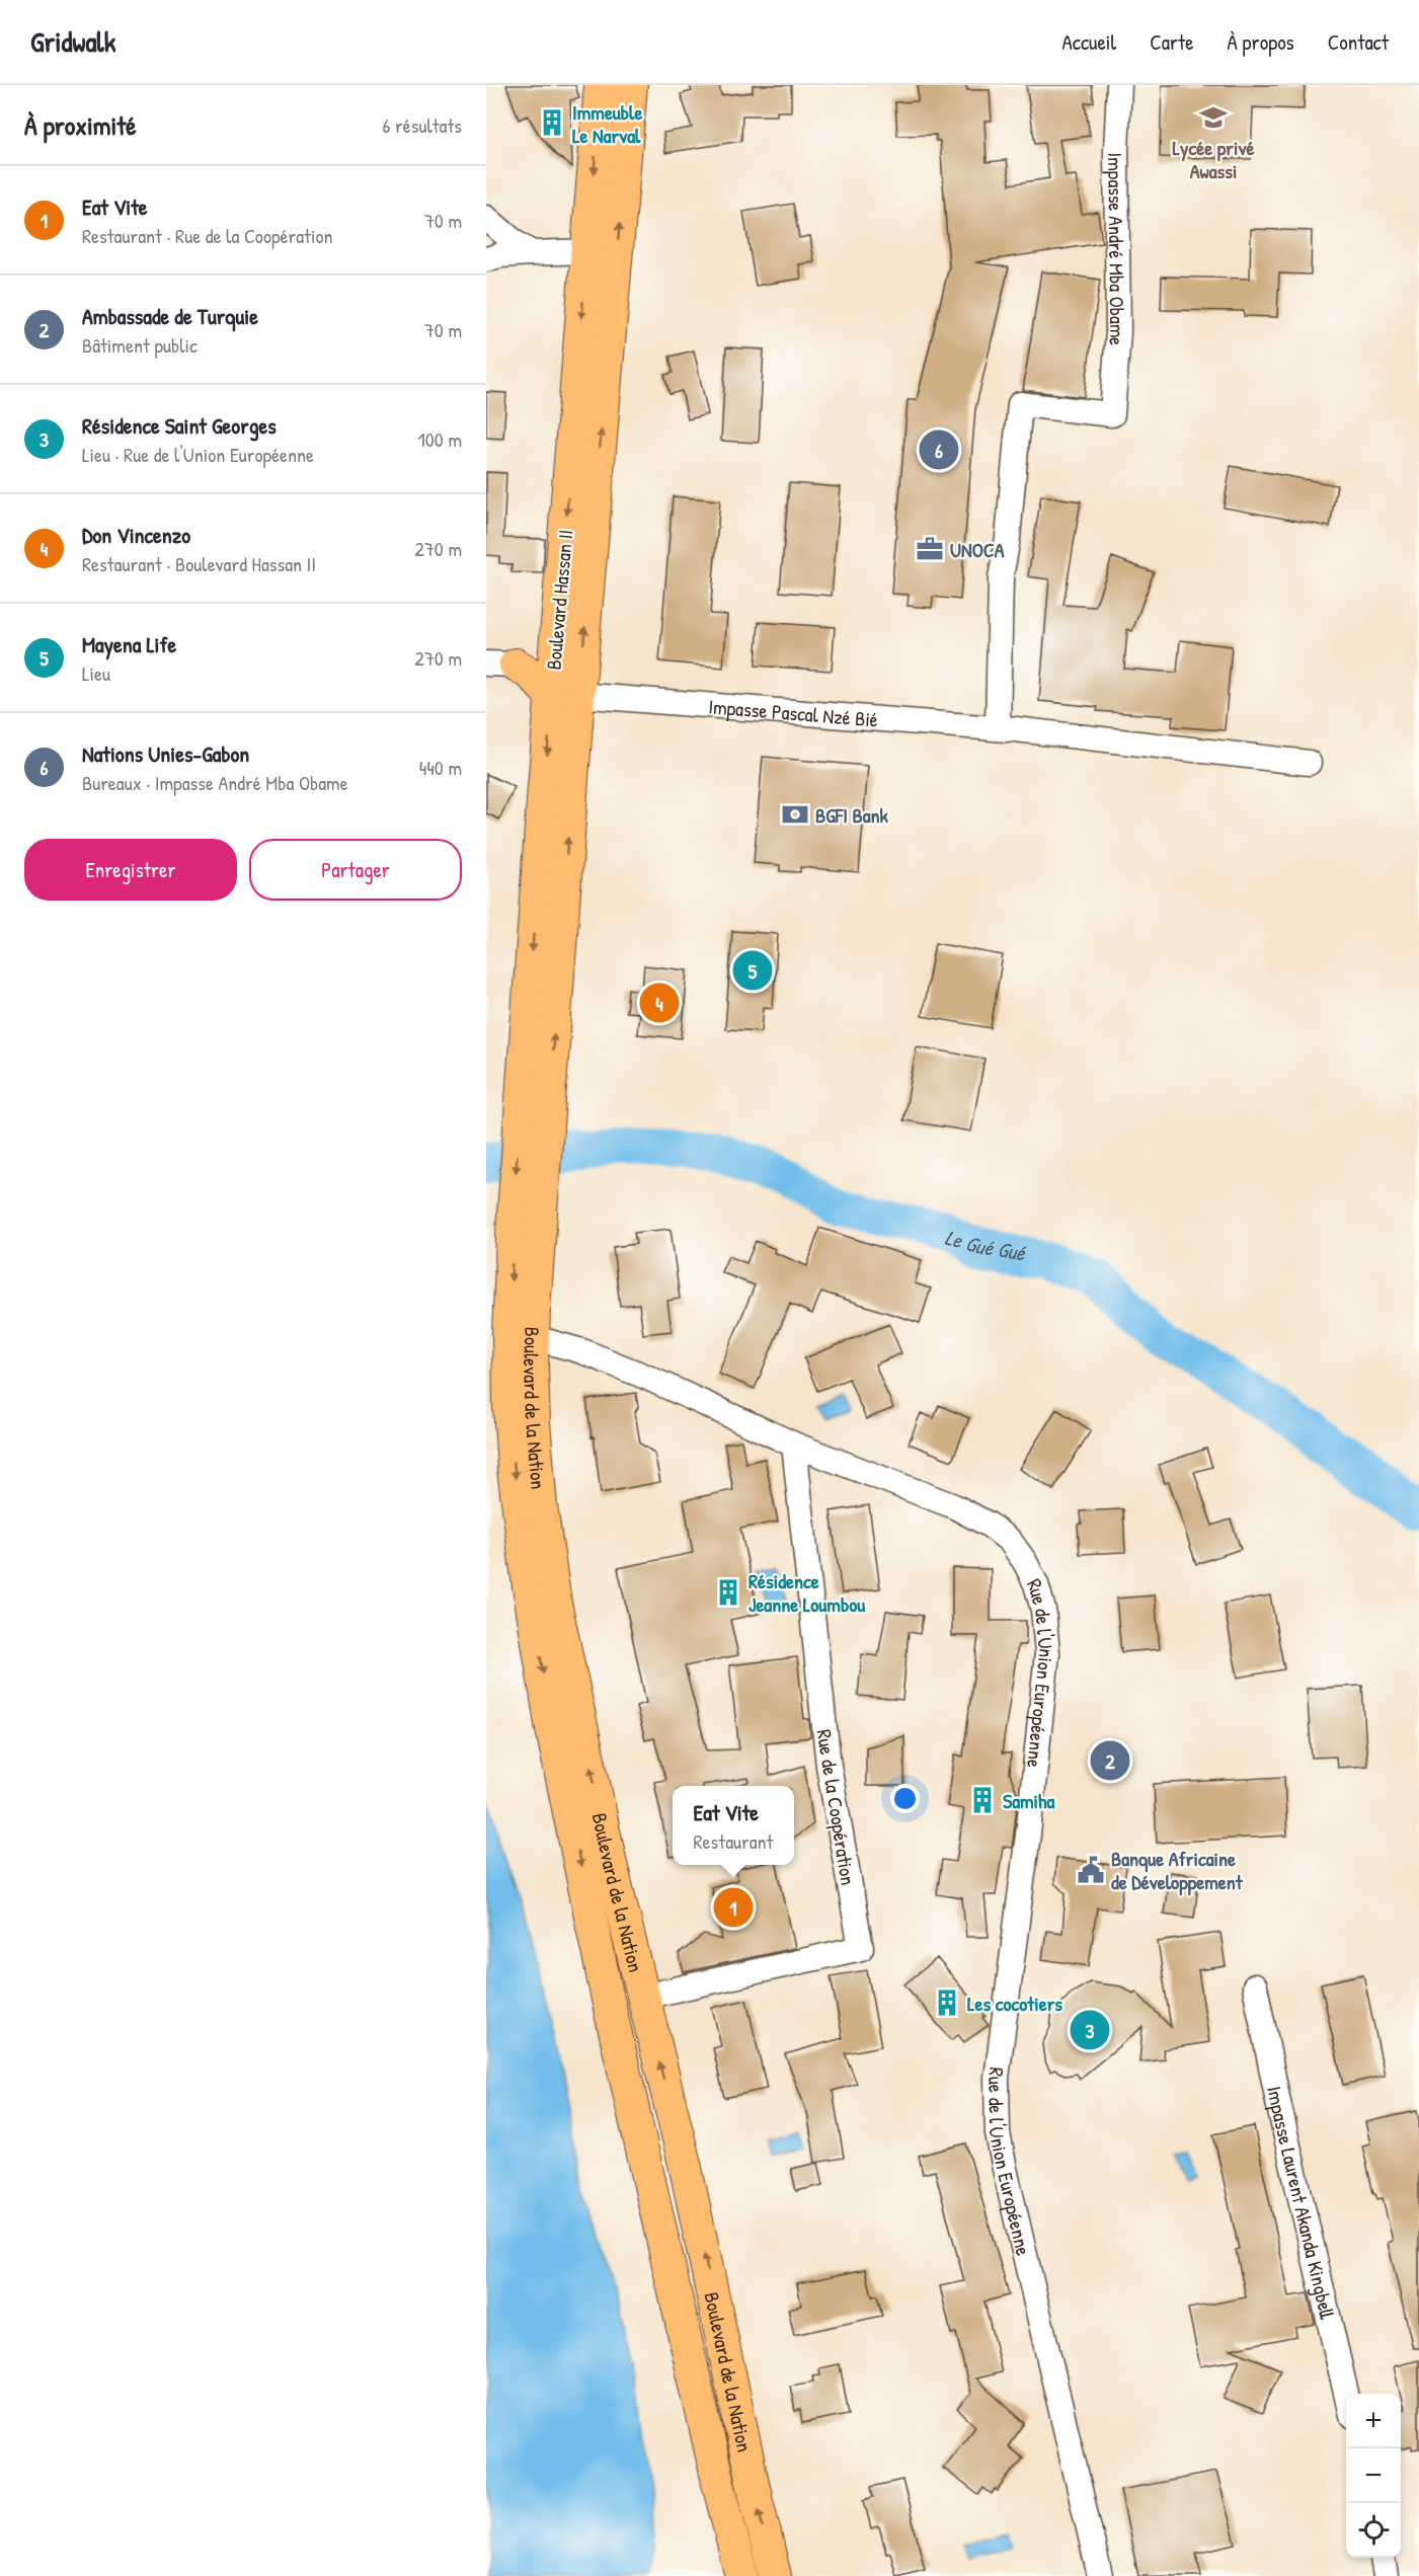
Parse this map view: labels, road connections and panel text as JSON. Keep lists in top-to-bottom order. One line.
{"streets":{"main road":["Boulevard Hassan II","Boulevard de la Nation"],"street":["Impasse André Mba Obame","Impasse Pascal Nzé Bié","Rue de l'Union Européenne","Rue de la Coopération","Impasse Laurent Akanda Kingbell"]},"crossings":[["Impasse André Mba Obame","Impasse Pascal Nzé Bié"],["Boulevard Hassan II","Impasse Pascal Nzé Bié"],["Boulevard Hassan II","Boulevard de la Nation"],["Boulevard de la Nation","Rue de l'Union Européenne"],["Boulevard de la Nation","Rue de la Coopération"],["Rue de l'Union Européenne","Rue de la Coopération"]],"water":["Le Gué Gué"],"places":{"school or university":["Lycée privé Awassi"],"building":["Immeuble Le Narval","Résidence Jeanne Loumbou","Samiha","Les cocotiers"],"office":["UNOCA"],"bank":["BGFI Bank"],"public building":["Banque Africaine de Développement"]},"page":{"header":"Gridwalk","nav":["Accueil","Carte","À propos","Contact"],"heading":["À proximité","6 résultats"],"list":[{"mark":"1","name":"Eat Vite","note":"Restaurant · Rue de la Coopération","value":"70 m"},{"mark":"2","name":"Ambassade de Turquie","note":"Bâtiment public","value":"70 m"},{"mark":"3","name":"Résidence Saint Georges","note":"Lieu · Rue de l'Union Européenne","value":"100 m"},{"mark":"4","name":"Don Vincenzo","note":"Restaurant · Boulevard Hassan II","value":"270 m"},{"mark":"5","name":"Mayena Life","note":"Lieu","value":"270 m"},{"mark":"6","name":"Nations Unies-Gabon","note":"Bureaux · Impasse André Mba Obame","value":"440 m"}],"pins":["6","5","4","2","1","3"],"buttons":["Enregistrer","Partager"],"popup":["Eat Vite","Restaurant"],"map_buttons":["+","−"]}}
